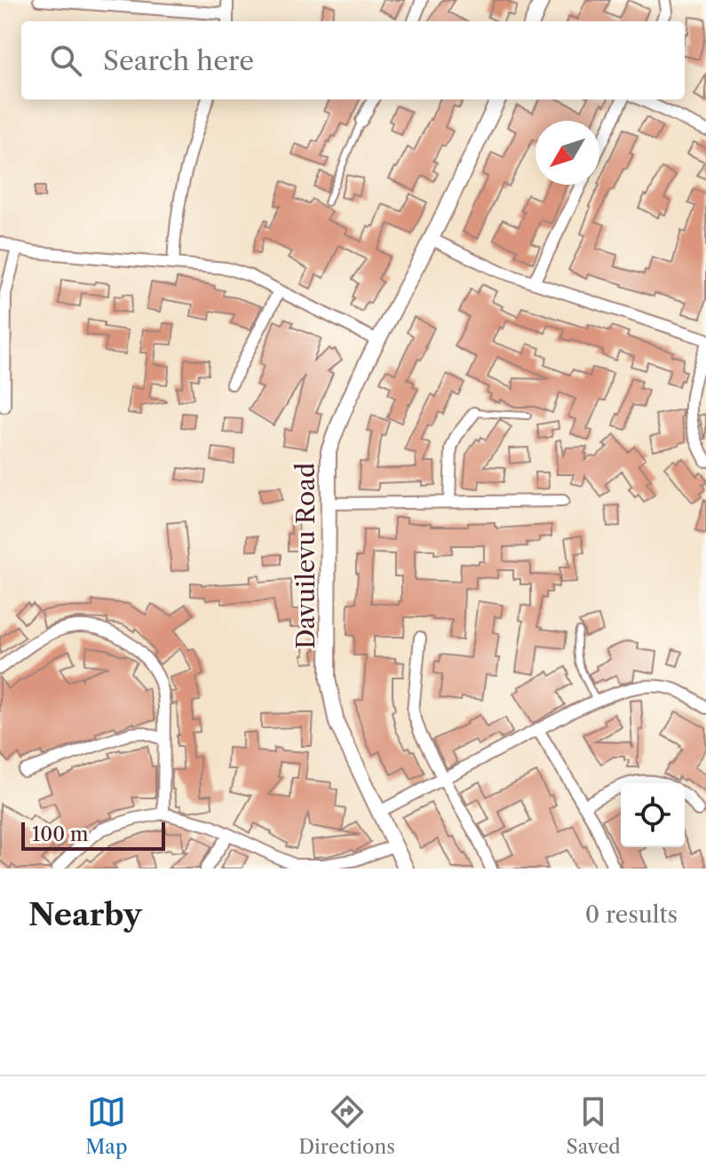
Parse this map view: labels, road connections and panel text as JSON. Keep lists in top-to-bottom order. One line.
{"streets":{"street":["Davuilevu Road"]},"scale_bar":"100 m","north":"bottom left","page":{"search":"Search here","scale":"100 m","heading":["Nearby","0 results"],"nav":["Map","Directions","Saved"]}}
